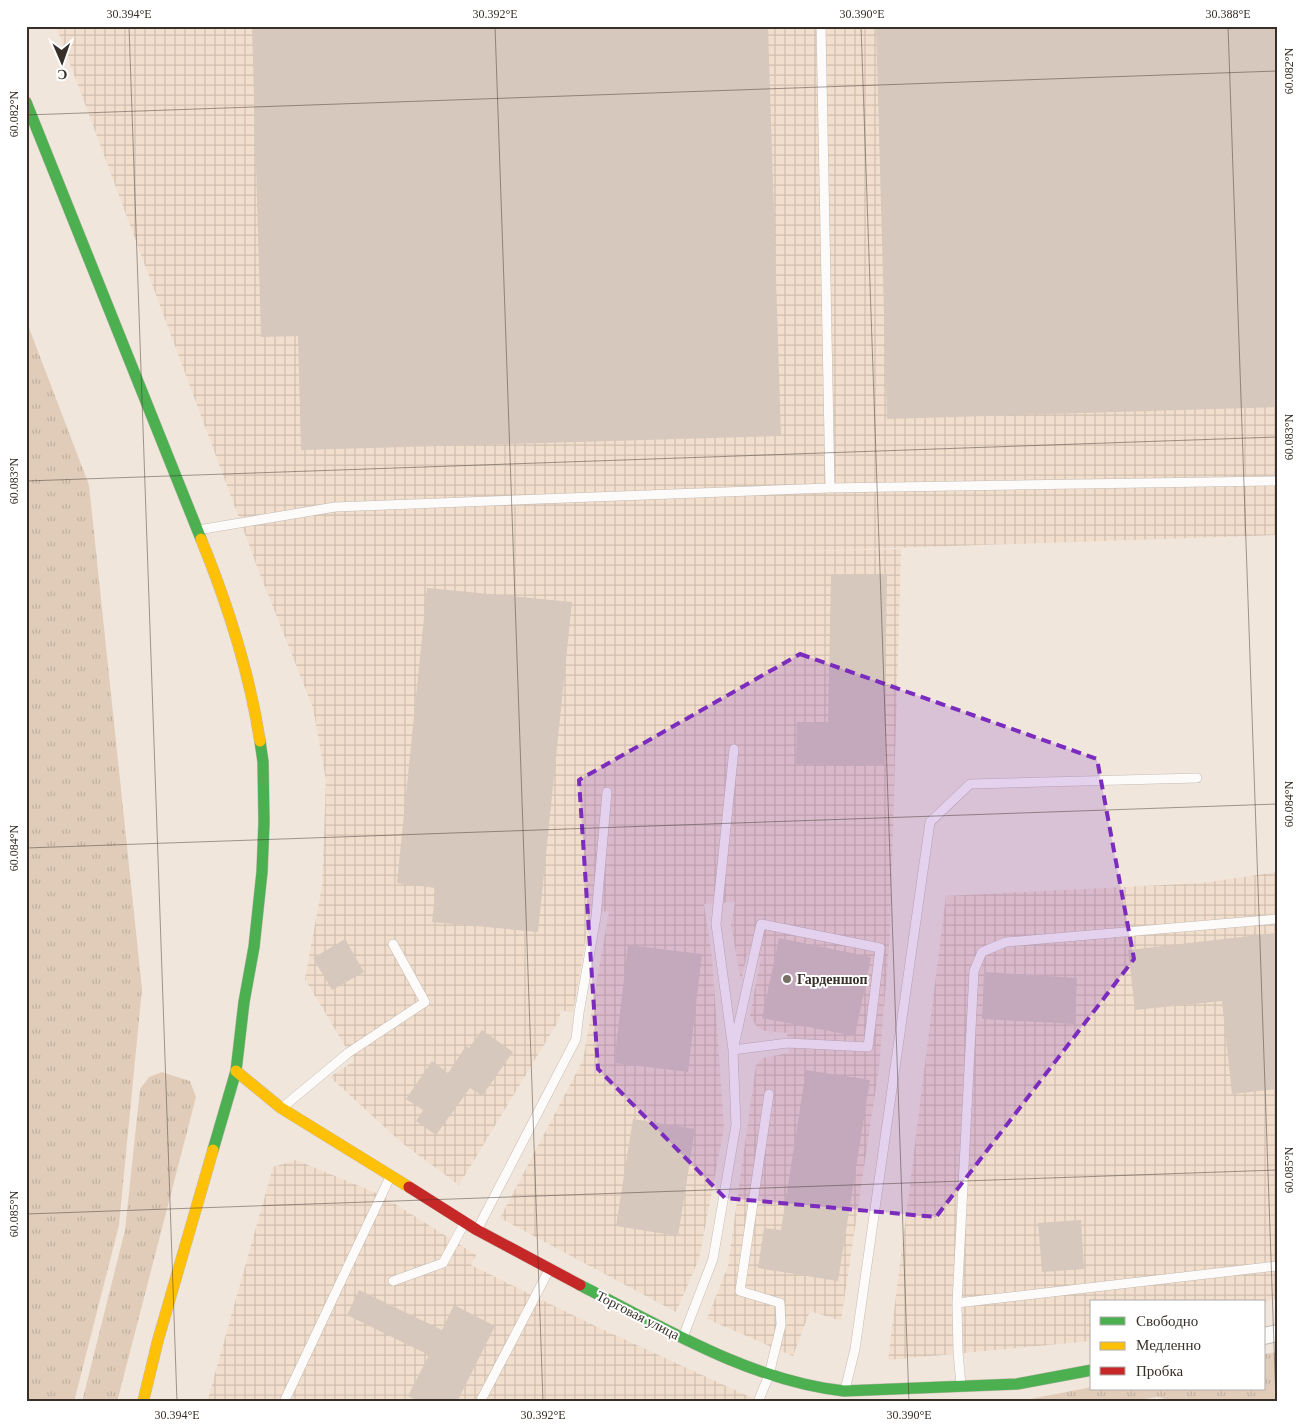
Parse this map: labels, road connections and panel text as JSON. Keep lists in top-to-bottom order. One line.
{"streets":{"main road":["Торговая улица"]},"places":["Гарденшоп"],"legend":["Свободно","Медленно","Пробка"],"north":"bottom","coordinates":["30.394°E","30.392°E","30.390°E","30.388°E","60.082°N","60.083°N","60.084°N","60.085°N"]}
